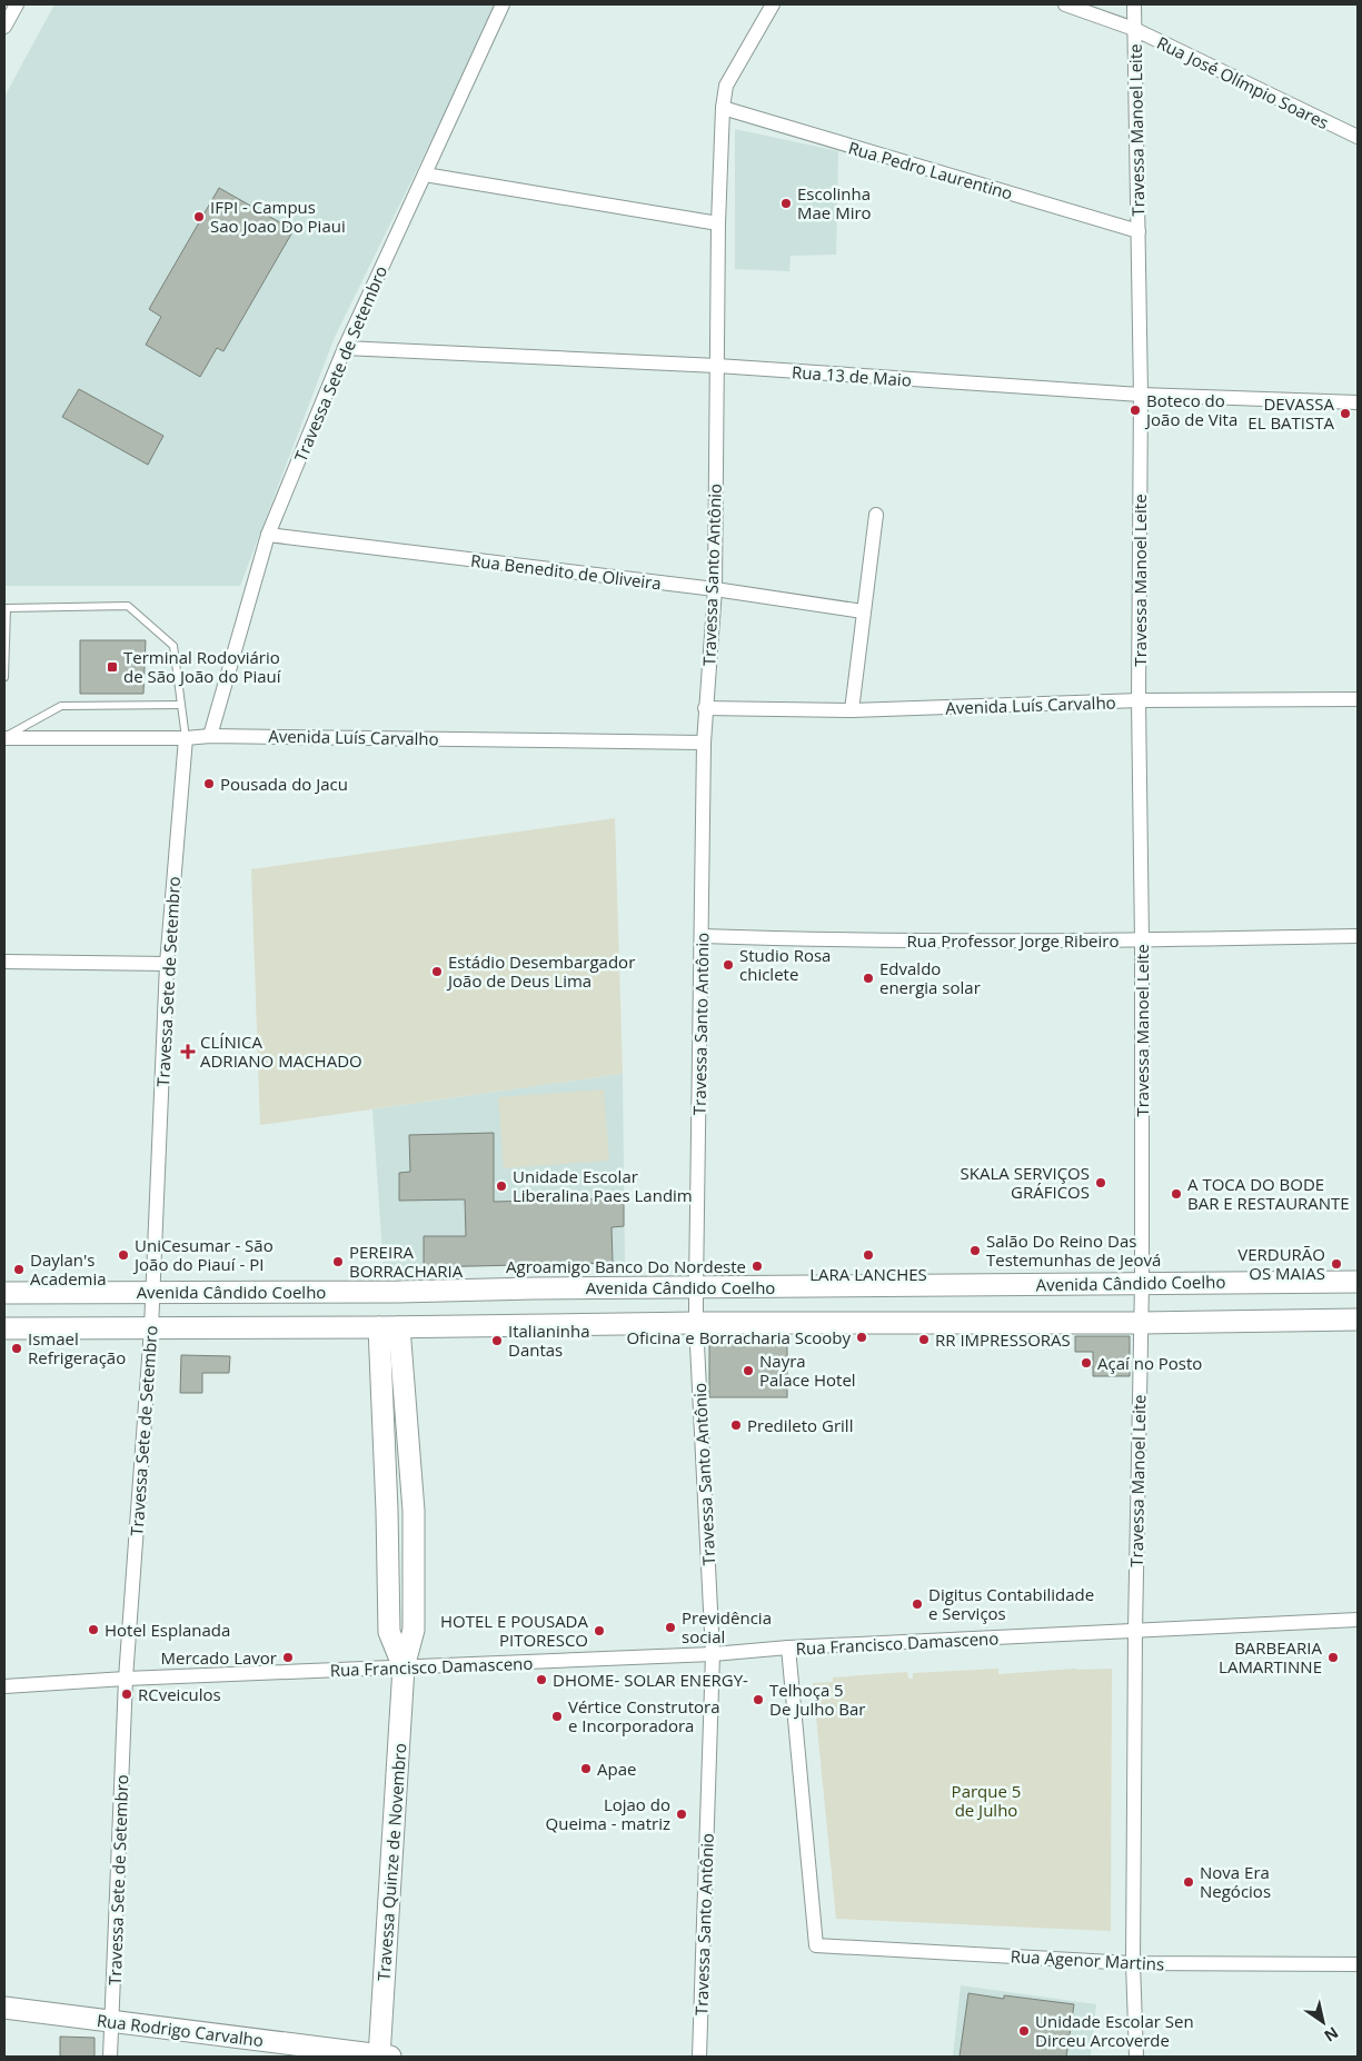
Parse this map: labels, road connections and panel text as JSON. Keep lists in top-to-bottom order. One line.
{"streets":{"main road":["Avenida Cândido Coelho","Travessa Quinze de Novembro","Rua Rodrigo Carvalho"],"street":["Rua José Olímpio Soares","Travessa Manoel Leite","Rua Pedro Laurentino","Travessa Sete de Setembro","Rua 13 de Maio","Rua Benedito de Oliveira","Travessa Santo Antônio","Avenida Luís Carvalho","Rua Professor Jorge Ribeiro","Rua Francisco Damasceno","Rua Agenor Martins"]},"crossings":[["Rua José Olímpio Soares","Travessa Manoel Leite"],["Travessa Manoel Leite","Rua Pedro Laurentino"],["Travessa Manoel Leite","Rua 13 de Maio"],["Travessa Manoel Leite","Avenida Luís Carvalho"],["Travessa Manoel Leite","Rua Professor Jorge Ribeiro"],["Travessa Manoel Leite","Avenida Cândido Coelho"],["Travessa Manoel Leite","Rua Francisco Damasceno"],["Travessa Manoel Leite","Rua Agenor Martins"],["Rua Pedro Laurentino","Travessa Santo Antônio"],["Travessa Sete de Setembro","Rua 13 de Maio"],["Travessa Sete de Setembro","Rua Benedito de Oliveira"],["Travessa Sete de Setembro","Avenida Luís Carvalho"],["Travessa Sete de Setembro","Avenida Cândido Coelho"],["Travessa Sete de Setembro","Rua Francisco Damasceno"],["Travessa Sete de Setembro","Rua Rodrigo Carvalho"],["Rua 13 de Maio","Travessa Santo Antônio"],["Rua Benedito de Oliveira","Travessa Santo Antônio"],["Travessa Santo Antônio","Avenida Luís Carvalho"],["Travessa Santo Antônio","Rua Professor Jorge Ribeiro"],["Travessa Santo Antônio","Avenida Cândido Coelho"],["Travessa Santo Antônio","Rua Francisco Damasceno"],["Rua Francisco Damasceno","Travessa Quinze de Novembro"],["Rua Francisco Damasceno","Rua Agenor Martins"],["Travessa Quinze de Novembro","Rua Rodrigo Carvalho"]],"parks":["Parque 5 de Julho"],"places":{"other":["Escolinha Mae Miro","IFPI - Campus Sao Joao Do Piaui","Boteco do João de Vita","DEVASSA EL BATISTA","Pousada do Jacu","Studio Rosa chiclete","Estádio Desembargador João de Deus Lima","Edvaldo energia solar","SKALA SERVIÇOS GRÁFICOS","Unidade Escolar Liberalina Paes Landim","A TOCA DO BODE BAR E RESTAURANTE","Salão Do Reino Das Testemunhas de Jeová","UniCesumar - São João do Piauí - PI","LARA LANCHES","PEREIRA BORRACHARIA","VERDURÃO OS MAIAS","Agroamigo Banco Do Nordeste","Daylan's Academia","Oficina e Borracharia Scooby","RR IMPRESSORAS","Italianinha Dantas","Ismael Refrigeração","Açaí no Posto","Nayra Palace Hotel","Predileto Grill","Digitus Contabilidade e Serviços","Previdência social","Hotel Esplanada","HOTEL E POUSADA PITORESCO","Mercado Lavor","BARBEARIA LAMARTINNE","DHOME- SOLAR ENERGY-","RCveiculos","Telhoça 5 De Julho Bar","Vértice Construtora e Incorporadora","Apae","Lojao do Queima - matriz","Nova Era Negócios","Unidade Escolar Sen Dirceu Arcoverde"],"transit":["Terminal Rodoviário de São João do Piauí"],"health":["CLÍNICA ADRIANO MACHADO"]},"north":"bottom right"}
